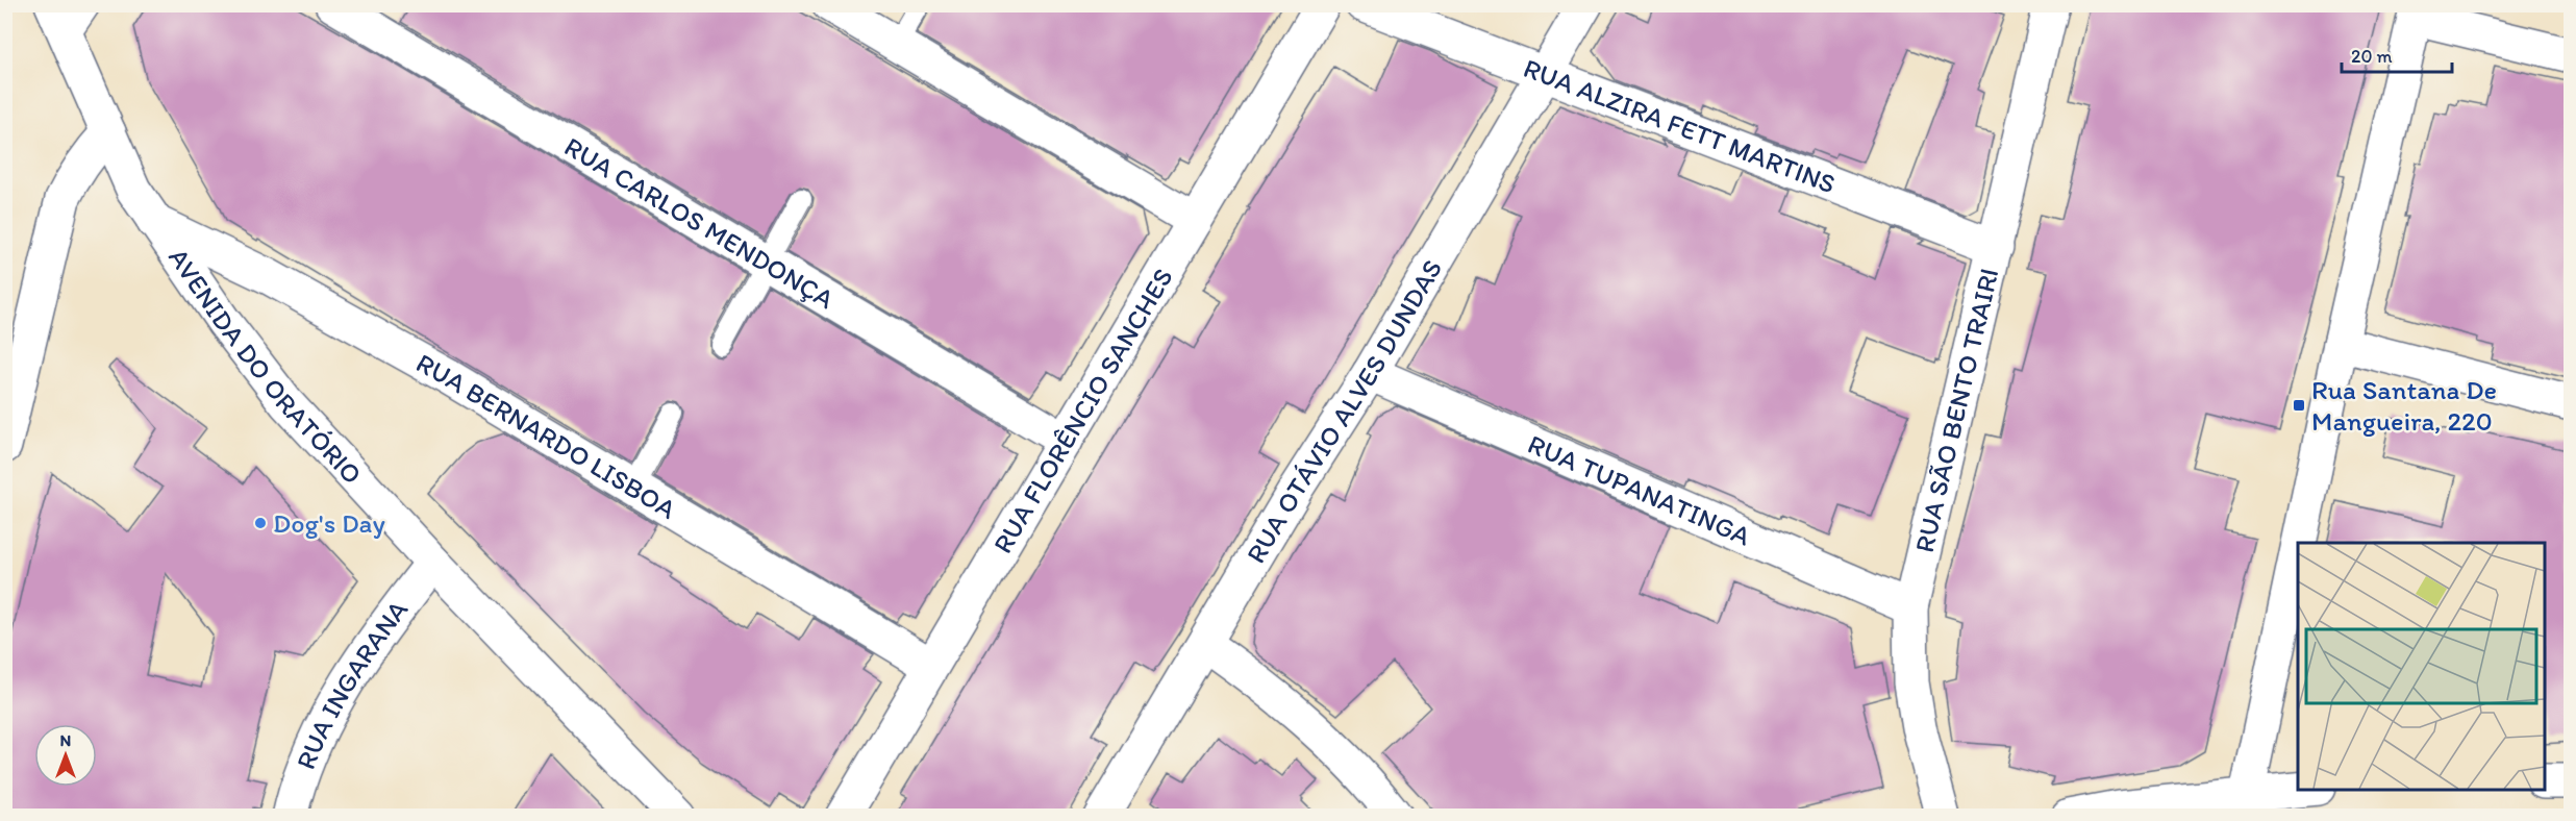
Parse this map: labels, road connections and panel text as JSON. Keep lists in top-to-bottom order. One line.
{"streets":{"street":["RUA ALZIRA FETT MARTINS","RUA CARLOS MENDONÇA","AVENIDA DO ORATÓRIO","RUA SÃO BENTO TRAIRI","RUA FLORÊNCIO SANCHES","RUA OTÁVIO ALVES DUNDAS","RUA BERNARDO LISBOA","RUA TUPANATINGA","RUA INGARANA"]},"crossings":[["RUA ALZIRA FETT MARTINS","RUA SÃO BENTO TRAIRI"],["RUA ALZIRA FETT MARTINS","RUA OTÁVIO ALVES DUNDAS"],["RUA CARLOS MENDONÇA","RUA FLORÊNCIO SANCHES"],["AVENIDA DO ORATÓRIO","RUA BERNARDO LISBOA"],["AVENIDA DO ORATÓRIO","RUA INGARANA"],["RUA SÃO BENTO TRAIRI","RUA TUPANATINGA"],["RUA FLORÊNCIO SANCHES","RUA BERNARDO LISBOA"],["RUA OTÁVIO ALVES DUNDAS","RUA TUPANATINGA"]],"places":{"transit":["Rua Santana De Mangueira, 220"],"other":["Dog's Day"]},"scale_bar":"20 m","north":"top"}
